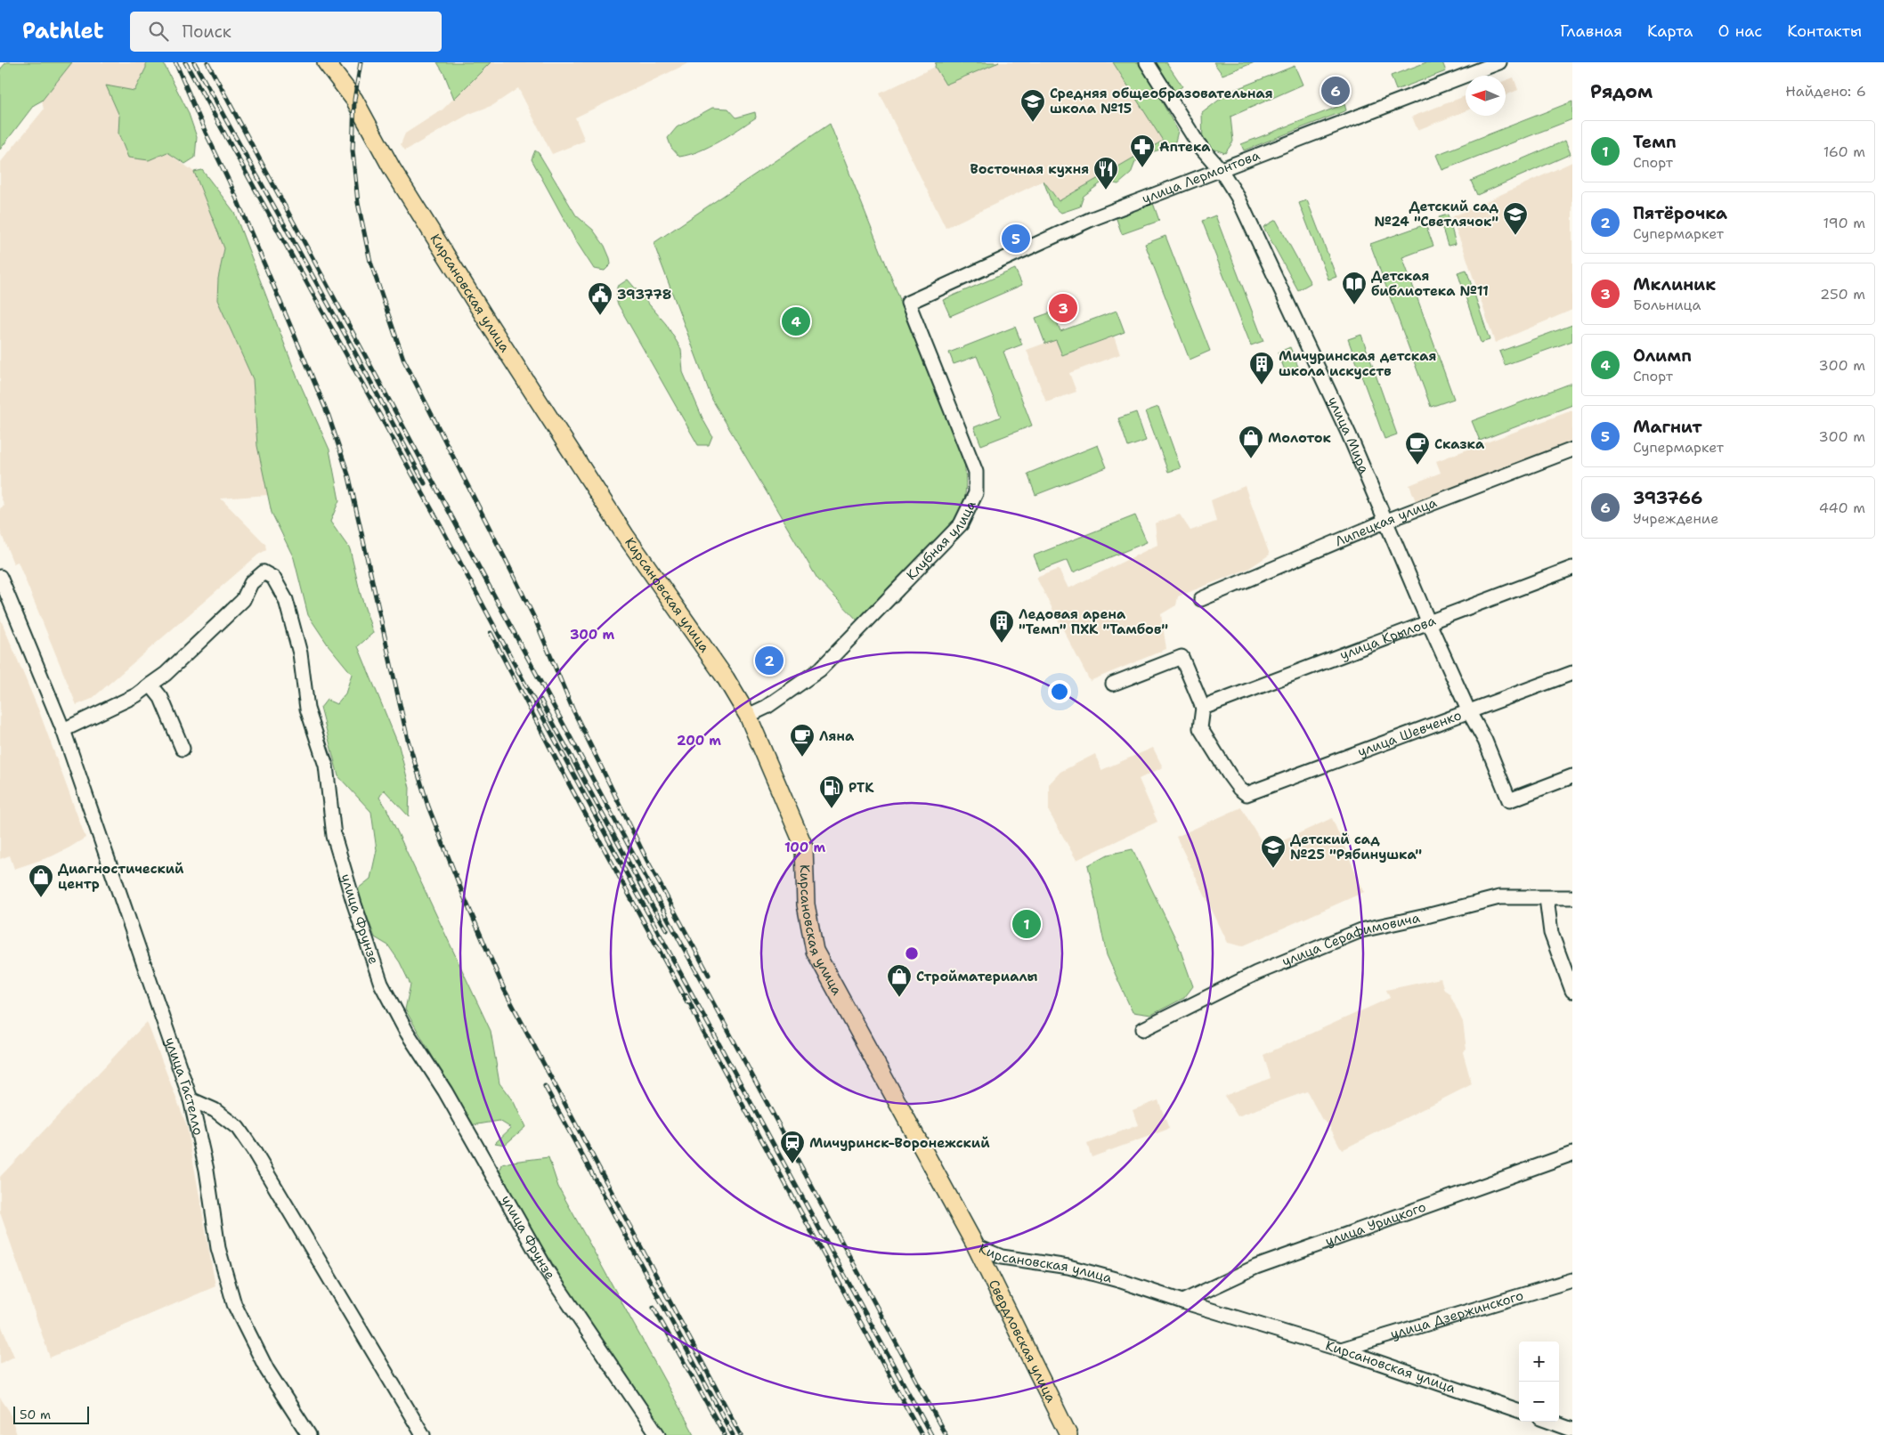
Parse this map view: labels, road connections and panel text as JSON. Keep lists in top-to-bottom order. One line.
{"streets":{"main road":["Кирсановская улица","Свердловская улица"],"street":["улица Лермонтова","улица Мира","Липецкая улица","Клубная улица","улица Крылова","улица Шевченко","улица Фрунзе","улица Серафимовича","улица Гастелло","улица Урицкого","улица Дзержинского"]},"crossings":[["улица Лермонтова","улица Мира"],["улица Лермонтова","Клубная улица"],["Кирсановская улица","Клубная улица"],["Кирсановская улица","улица Урицкого"],["Кирсановская улица","улица Дзержинского"],["Кирсановская улица","Свердловская улица"],["улица Мира","Липецкая улица"],["улица Мира","улица Крылова"],["улица Мира","улица Шевченко"],["улица Крылова","улица Шевченко"]],"places":{"school or university":["Средняя общеобразовательная школа №15","Детский сад №24 \"Светлячок\"","Детский сад №25 \"Рябинушка\""],"pharmacy":["Аптека"],"restaurant":["Восточная кухня"],"library":["Детская библиотека №11"],"public building":["393778"],"building":["Мичуринская детская школа искусств","Ледовая арена \"Темп\" ПХК \"Тамбов\""],"shop":["Молоток","Диагностический центр","Стройматериалы"],"cafe":["Сказка","Ляна"],"fuel station":["РТК"],"station":["Мичуринск-Воронежский"]},"scale_bar":"50 m","north":"left","page":{"header":"Pathlet","search":"Поиск","nav":["Главная","Карта","О нас","Контакты"],"heading":["Рядом","Найдено: 6"],"pins":["6","5","3","4","2","1"],"list":[{"mark":"1","name":"Темп","note":"Спорт","value":"160 m"},{"mark":"2","name":"Пятёрочка","note":"Супермаркет","value":"190 m"},{"mark":"3","name":"Мклиник","note":"Больница","value":"250 m"},{"mark":"4","name":"Олимп","note":"Спорт","value":"300 m"},{"mark":"5","name":"Магнит","note":"Супермаркет","value":"300 m"},{"mark":"6","name":"393766","note":"Учреждение","value":"440 m"}],"map_buttons":["+","−"],"scale":"50 m"},"rings":["300 m","200 m","100 m"]}
